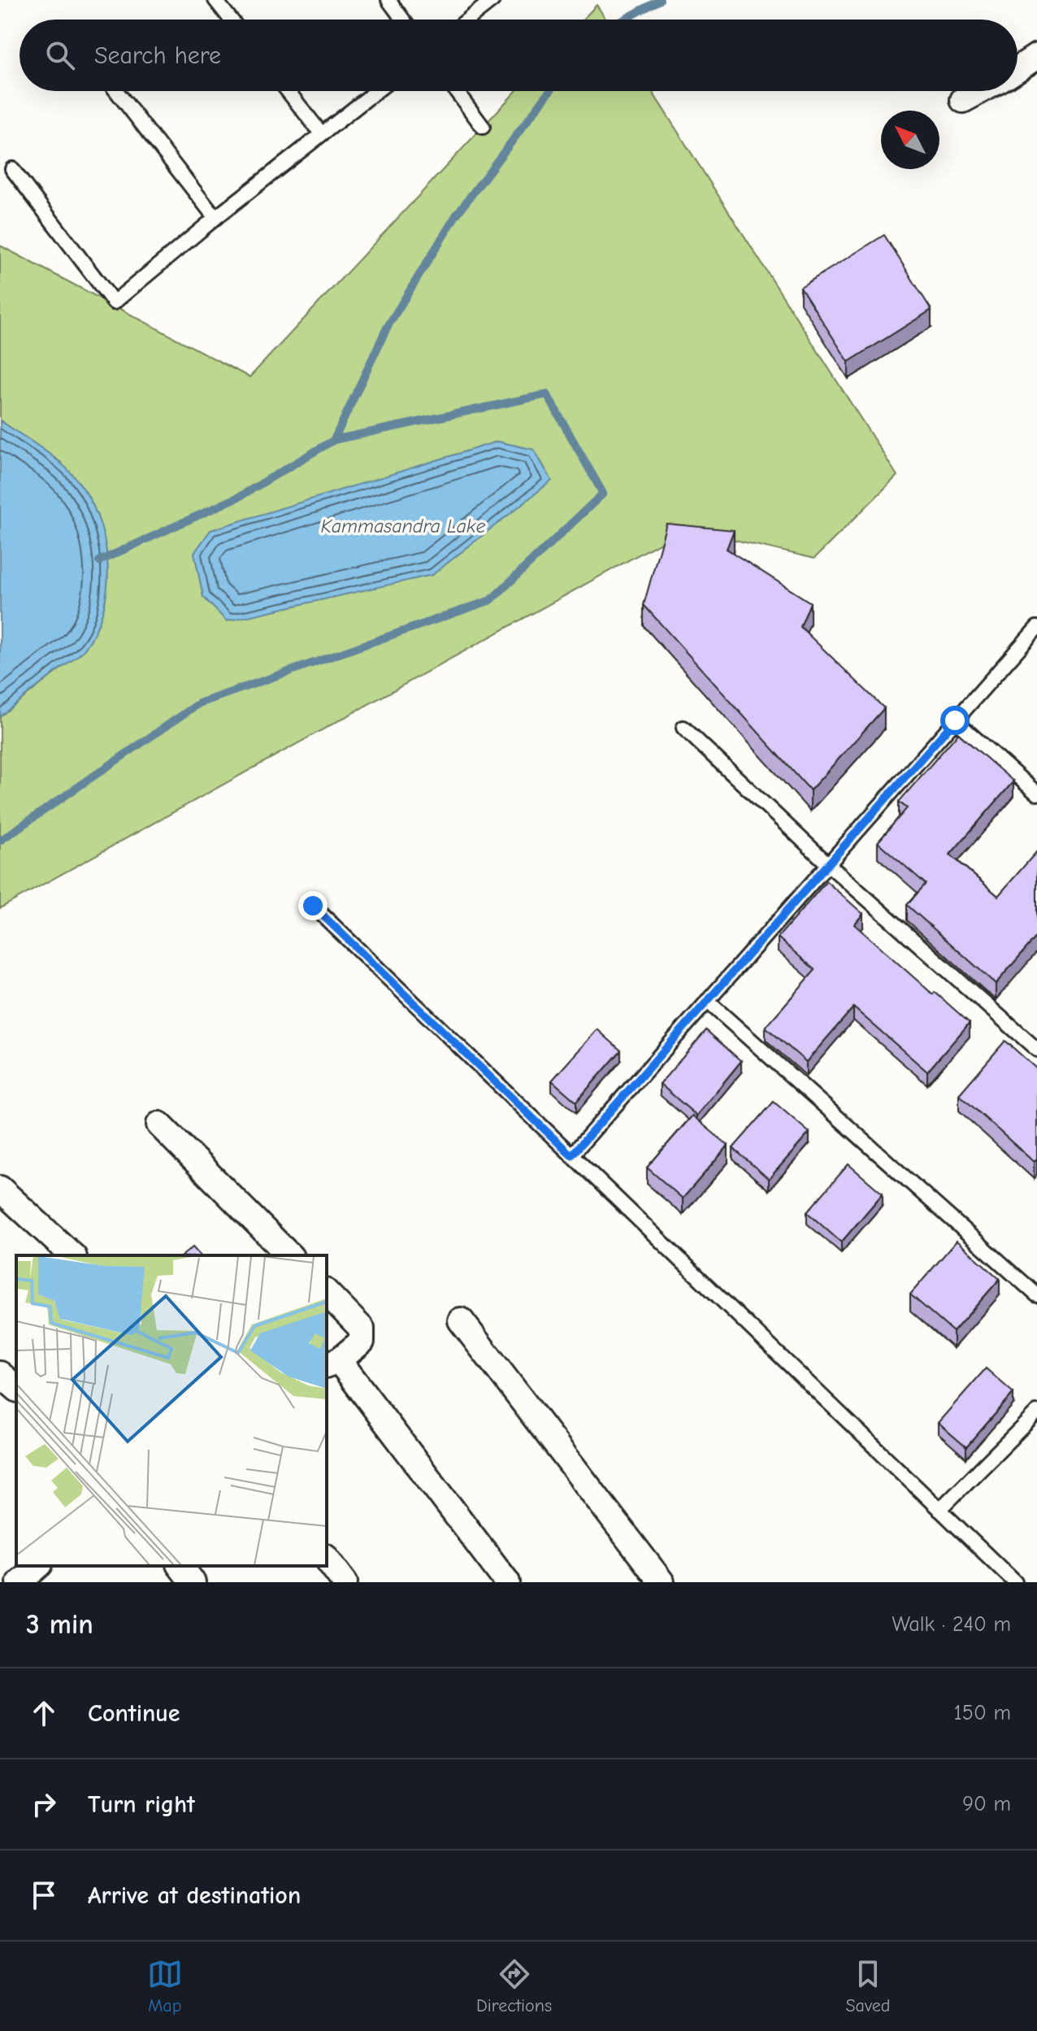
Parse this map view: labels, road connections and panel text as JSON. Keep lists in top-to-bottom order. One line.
{"water":["Kammasandra Lake"],"north":"top left","page":{"search":"Search here","heading":["3 min","Walk · 240 m"],"list":[["Continue","150 m"],["Turn right","90 m"],"Arrive at destination"],"nav":["Map","Directions","Saved"]}}
